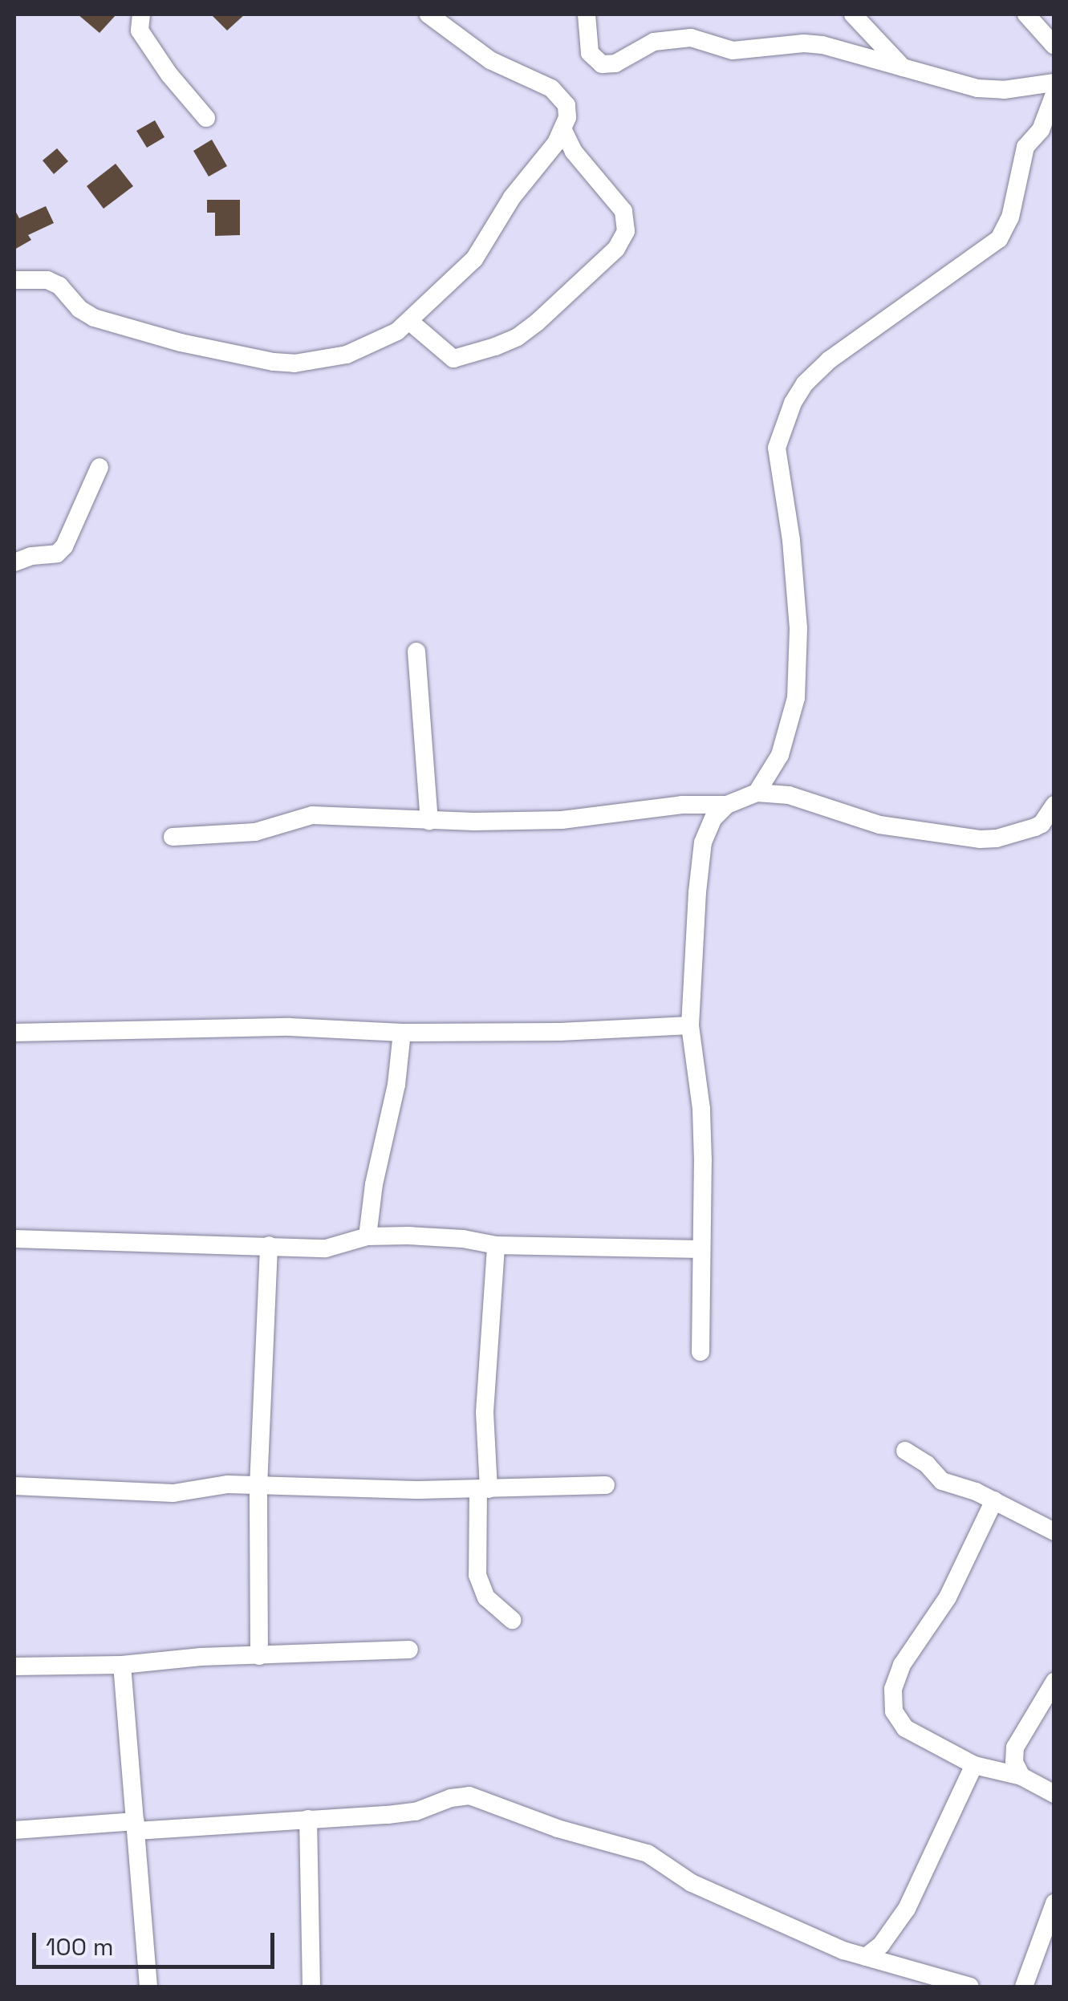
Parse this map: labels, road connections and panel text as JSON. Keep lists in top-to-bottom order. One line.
{"scale_bar":"100 m"}
